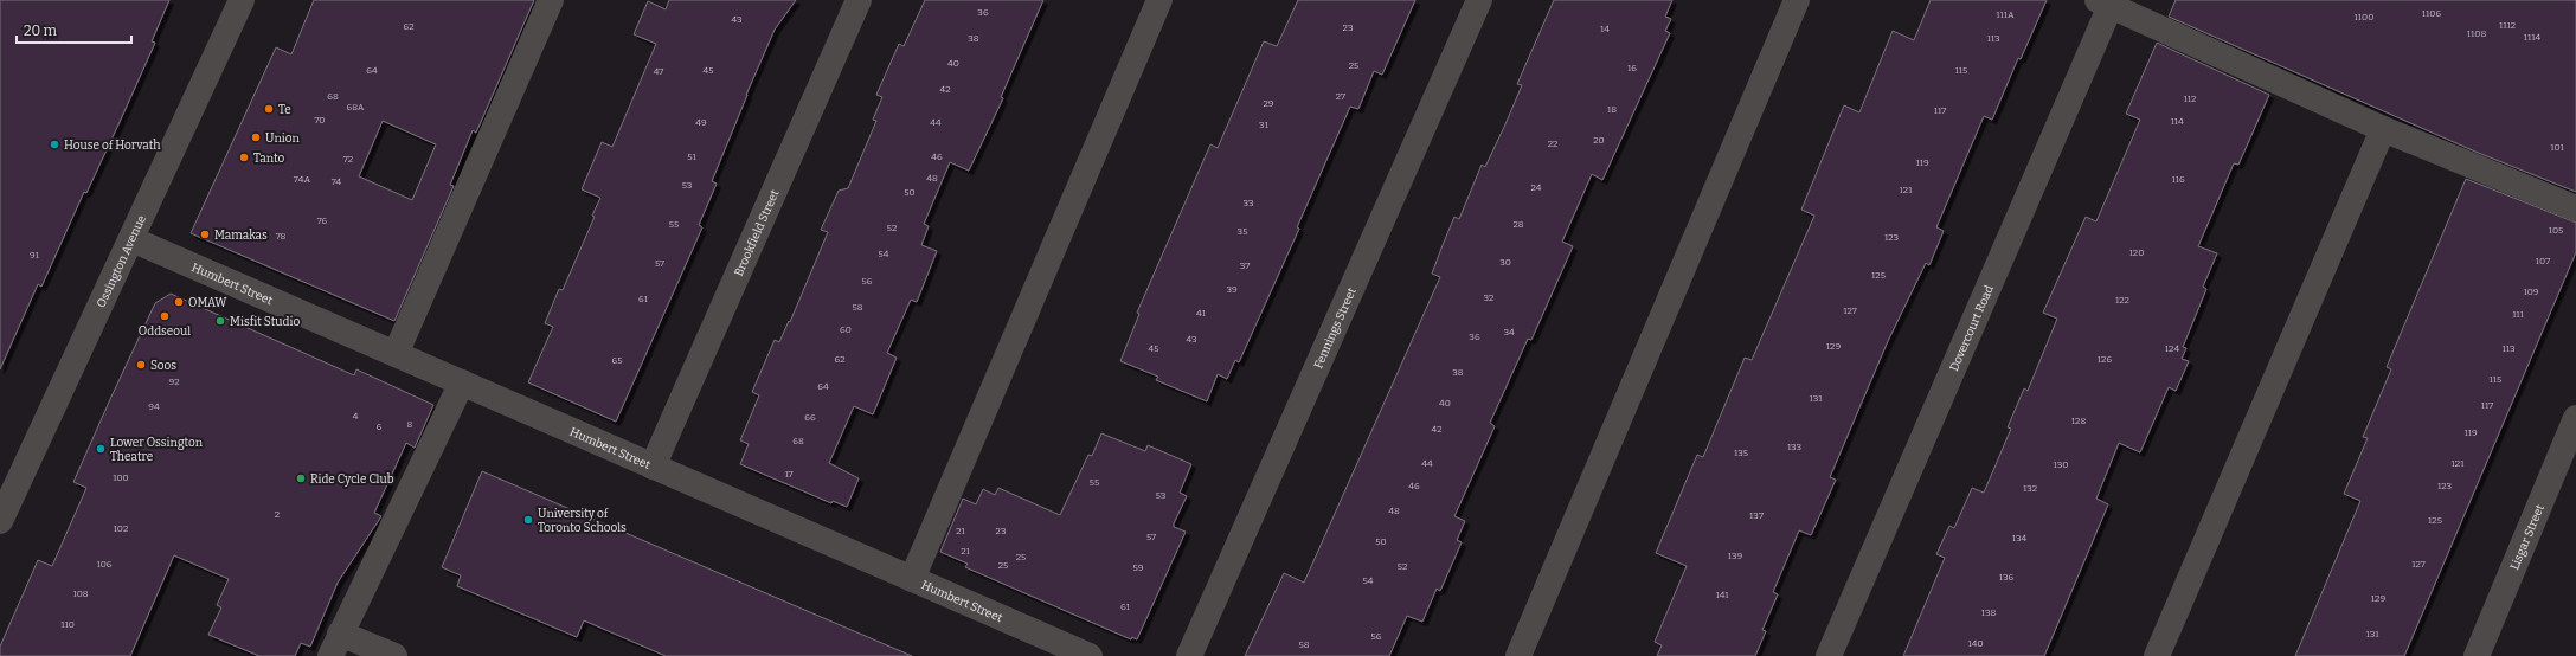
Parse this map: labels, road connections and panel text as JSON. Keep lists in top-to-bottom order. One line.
{"streets":{"street":["Brookfield Street","Ossington Avenue","Humbert Street","Fennings Street","Dovercourt Road","Lisgar Street"]},"crossings":[["Brookfield Street","Humbert Street"],["Ossington Avenue","Humbert Street"]],"places":["Te","Union","House of Horvath","Tanto","Mamakas","OMAW","Oddseoul","Misfit Studio","Soos","Lower Ossington Theatre","Ride Cycle Club","University of Toronto Schools"],"house_numbers":["36","1106","111A","1100","43","1112","62","23","14","1108","1114","38","113","40","25","16","64","45","115","47","42","68","27","112","29","68A","18","117","70","114","49","44","31","20","22","101","51","46","72","119","48","74A","116","74","53","24","121","50","33","76","55","28","52","105","35","78","123","120","54","91","107","30","57","37","125","56","39","109","32","61","122","58","127","41","111","60","34","36","43","129","45","124","113","62","126","65","38","115","92","64","131","40","117","94","4","66","128","8","6","42","119","68","133","135","44","121","130","17","100","55","46","123","132","53","48","2","137","125","102","21","23","57","134","50","21","139","25","106","127","25","52","59","136","54","108","141","129","61","138","110","131","56","140","58"],"scale_bar":"20 m"}
